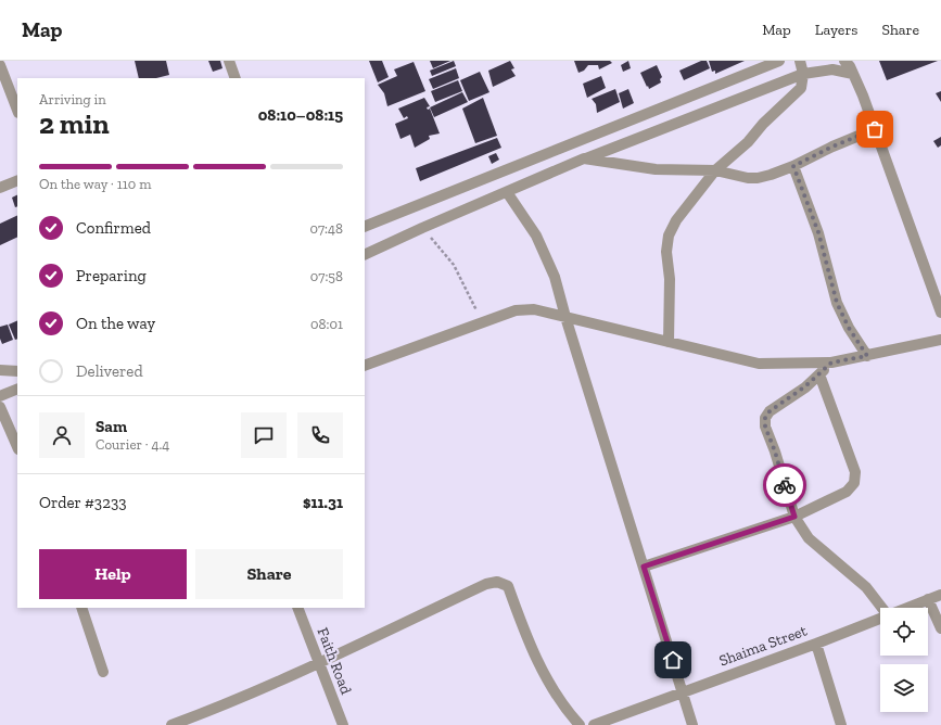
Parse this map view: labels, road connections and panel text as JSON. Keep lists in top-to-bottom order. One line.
{"streets":{"street":["Shaima Street","Faith Road"]},"page":{"header":"Map","nav":["Map","Layers","Share"],"heading":["2 min","Arriving in","08:10–08:15"],"panel":["Sam","Courier · 4.4","Order #3233","$11.31"],"bar":"On the way · 110 m","list":[["Confirmed","07:48"],["Preparing","07:58"],["On the way","08:01"],"Delivered"],"buttons":["Help","Share"]}}
